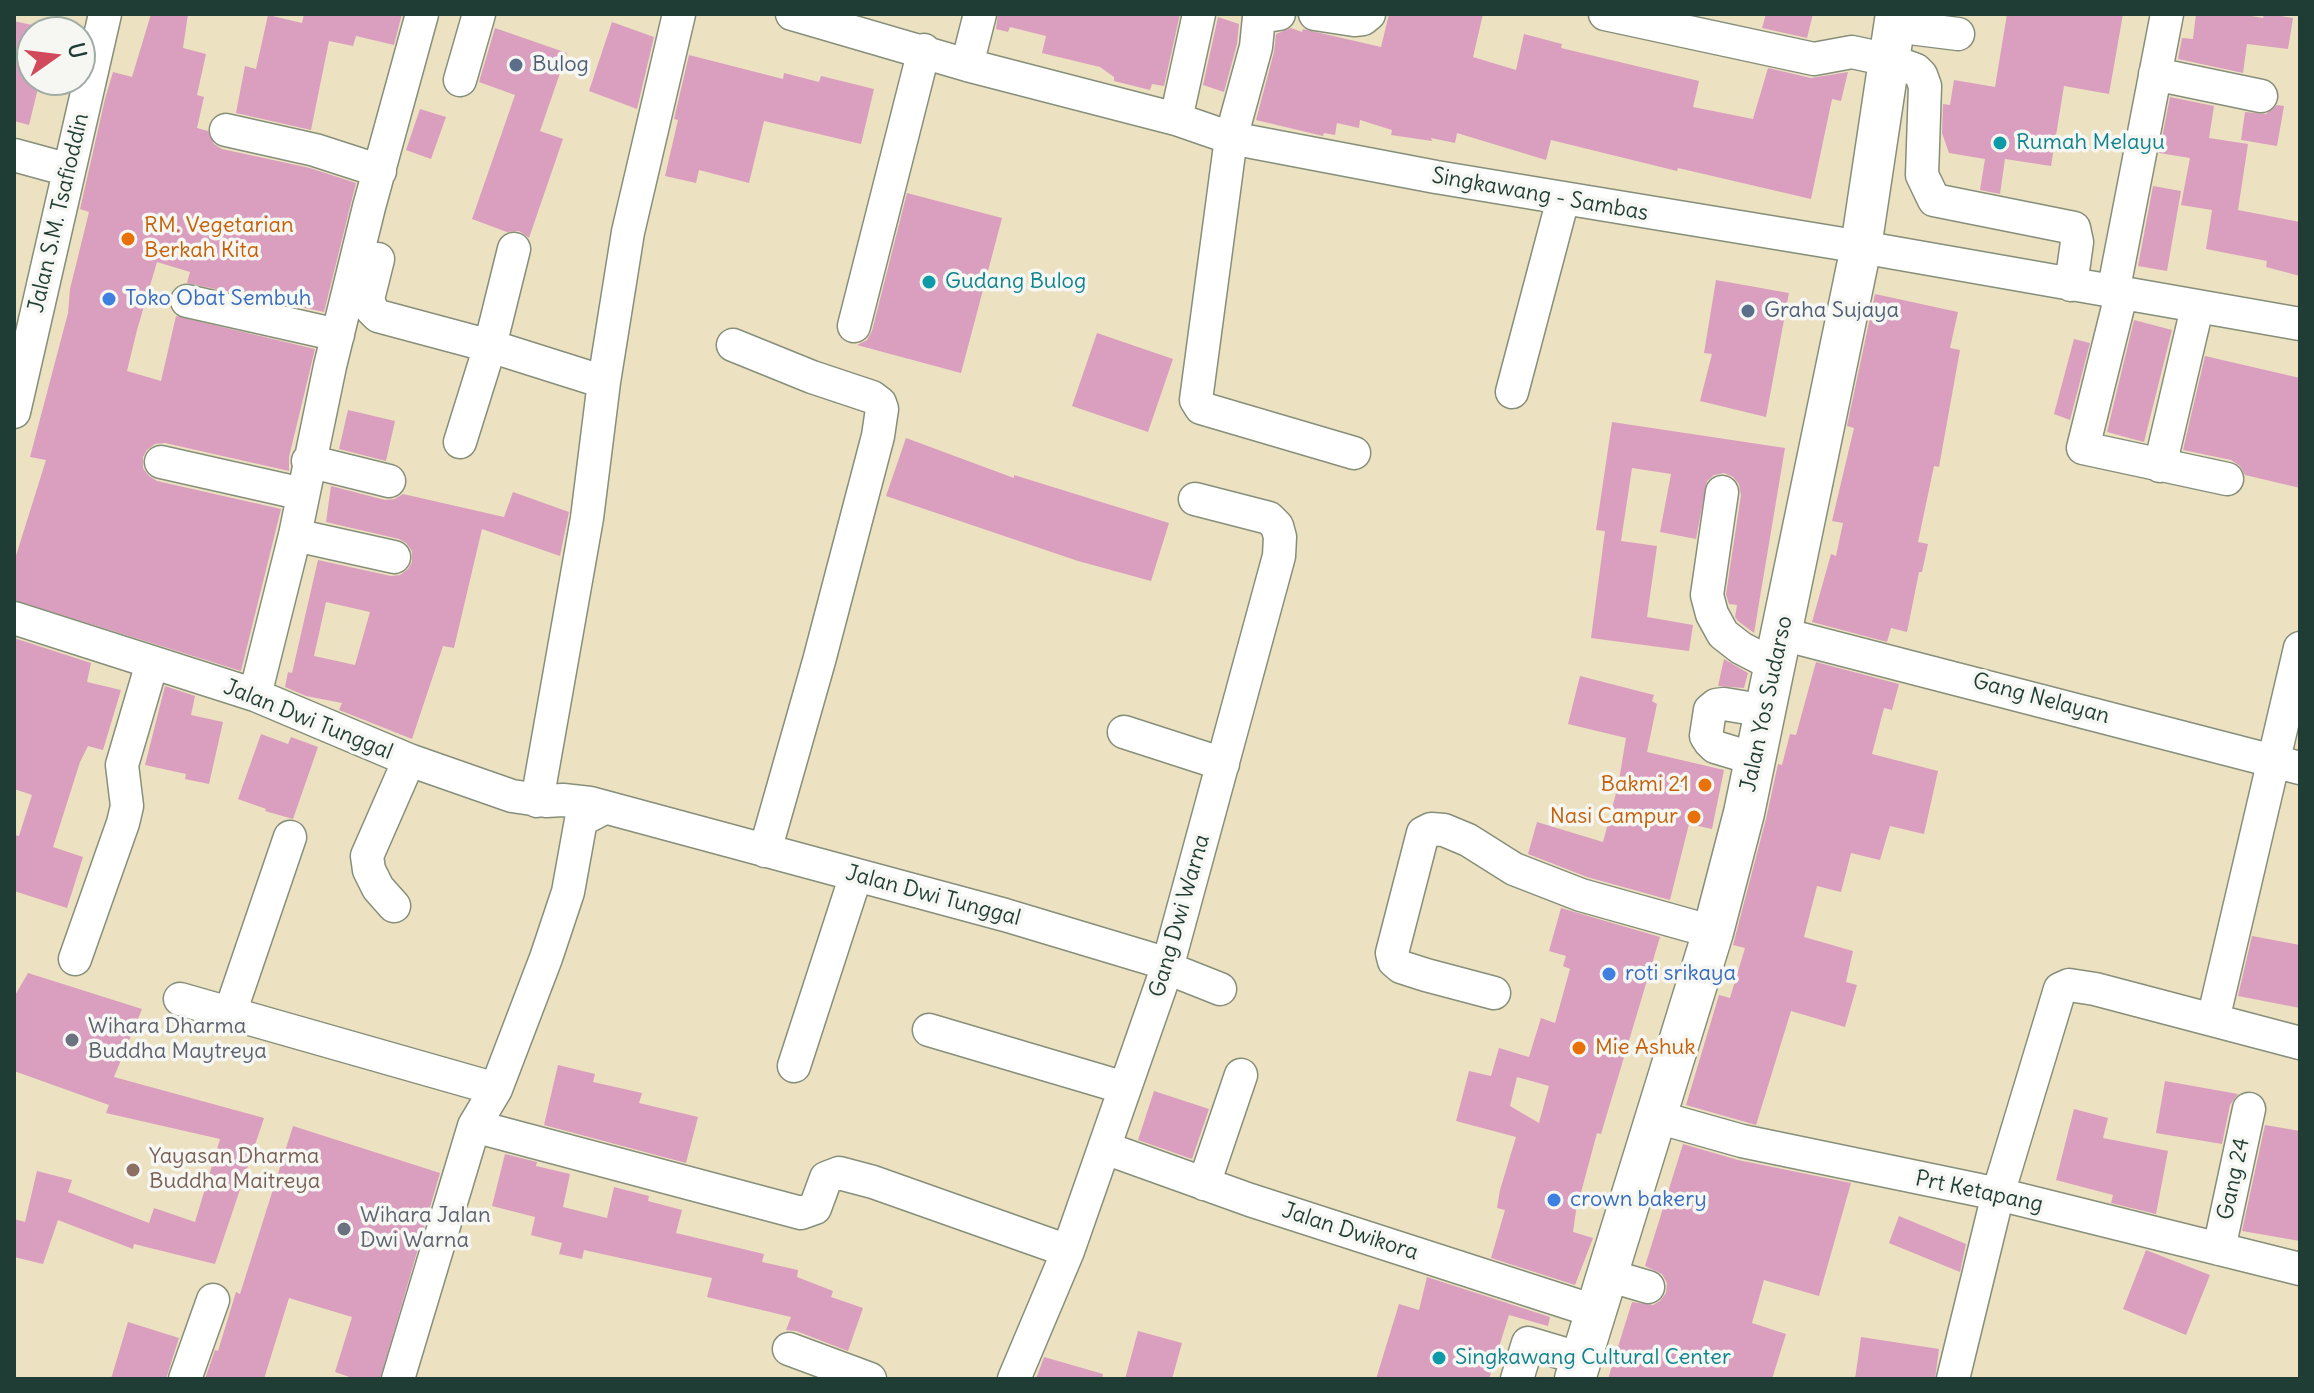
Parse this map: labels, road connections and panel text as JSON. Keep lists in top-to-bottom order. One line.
{"streets":{"main road":["Jalan Yos Sudarso"],"street":["Singkawang - Sambas","Jalan S.M. Tsafioddin","Gang Nelayan","Jalan Dwi Tunggal","Gang Dwi Warna","Gang 24","Prt Ketapang","Jalan Dwikora"]},"crossings":[["Singkawang - Sambas","Jalan Yos Sudarso"],["Gang Nelayan","Jalan Yos Sudarso"],["Jalan Yos Sudarso","Prt Ketapang"],["Jalan Yos Sudarso","Jalan Dwikora"],["Jalan Dwi Tunggal","Gang Dwi Warna"],["Gang Dwi Warna","Jalan Dwikora"],["Gang 24","Prt Ketapang"]],"places":["Bulog","Rumah Melayu","RM. Vegetarian Berkah Kita","Gudang Bulog","Toko Obat Sembuh","Graha Sujaya","Bakmi 21","Nasi Campur","roti srikaya","Wihara Dharma Buddha Maytreya","Mie Ashuk","Yayasan Dharma Buddha Maitreya","crown bakery","Wihara Jalan Dwi Warna","Singkawang Cultural Center"],"north":"right"}
